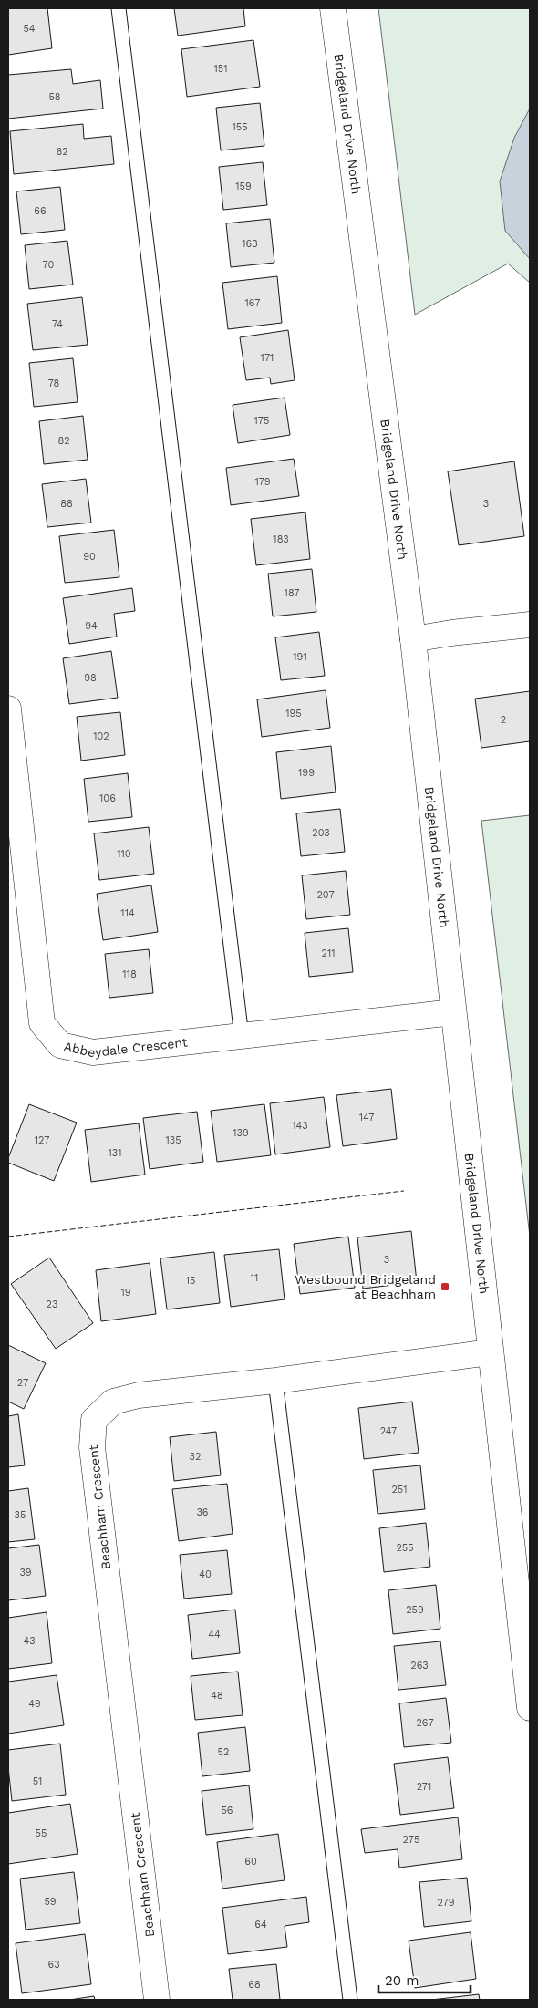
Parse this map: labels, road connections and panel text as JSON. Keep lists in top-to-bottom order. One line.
{"streets":{"street":["Bridgeland Drive North","Abbeydale Crescent","Beachham Crescent"]},"crossings":[["Bridgeland Drive North","Abbeydale Crescent"],["Bridgeland Drive North","Beachham Crescent"]],"places":{"transit":["Westbound Bridgeland at Beachham"]},"house_numbers":["54","151","58","155","62","159","66","163","70","167","74","171","78","175","82","179","88","3","183","90","187","94","191","98","195","2","102","199","106","203","110","207","114","211","118","147","143","139","127","135","131","3","11","15","19","23","27","247","32","251","36","35","255","39","40","259","44","43","263","48","49","267","52","51","271","56","55","275","60","59","279","64","63","68"],"scale_bar":"20 m"}
